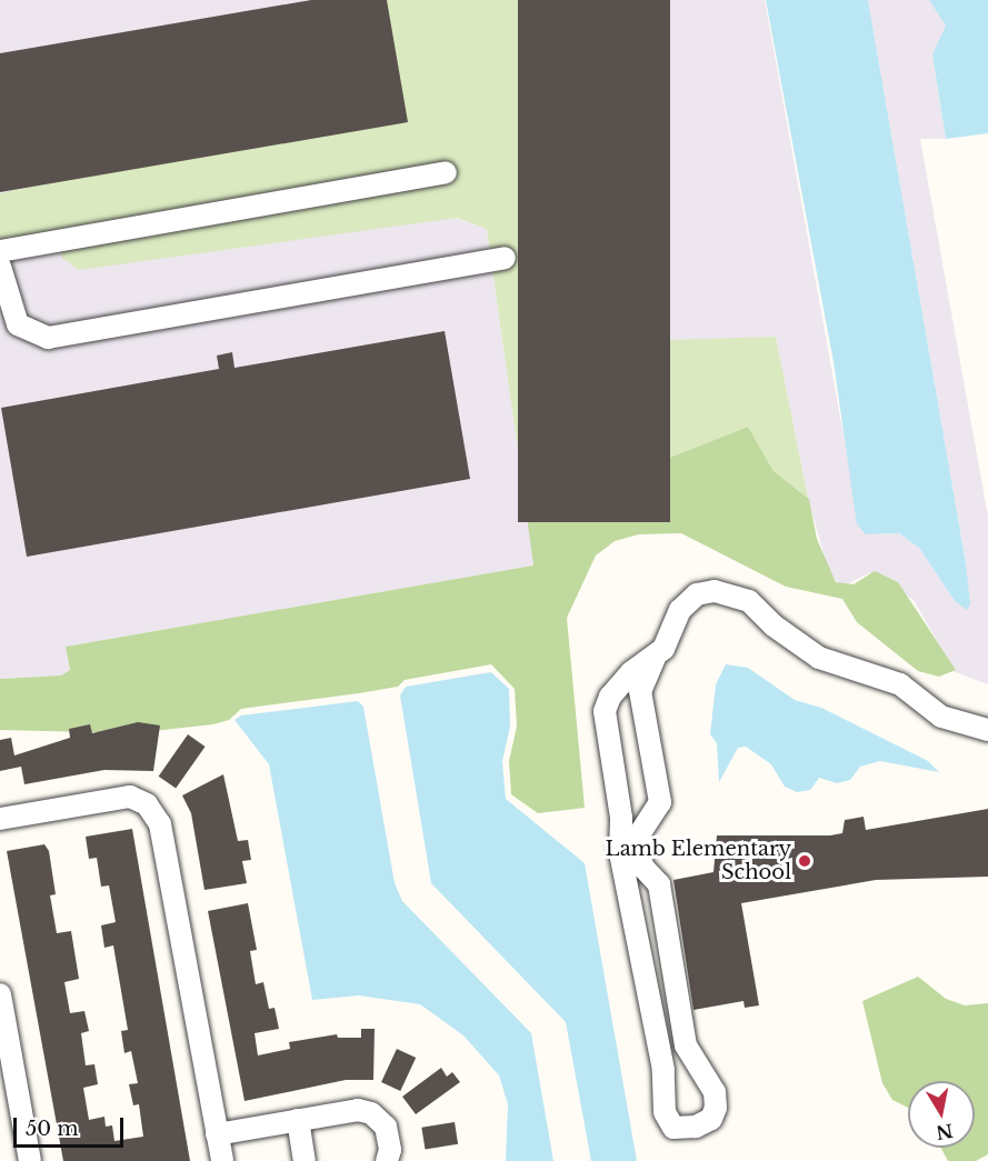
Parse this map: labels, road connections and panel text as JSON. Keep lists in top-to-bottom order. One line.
{"places":["Lamb Elementary School"],"scale_bar":"50 m","north":"bottom"}
